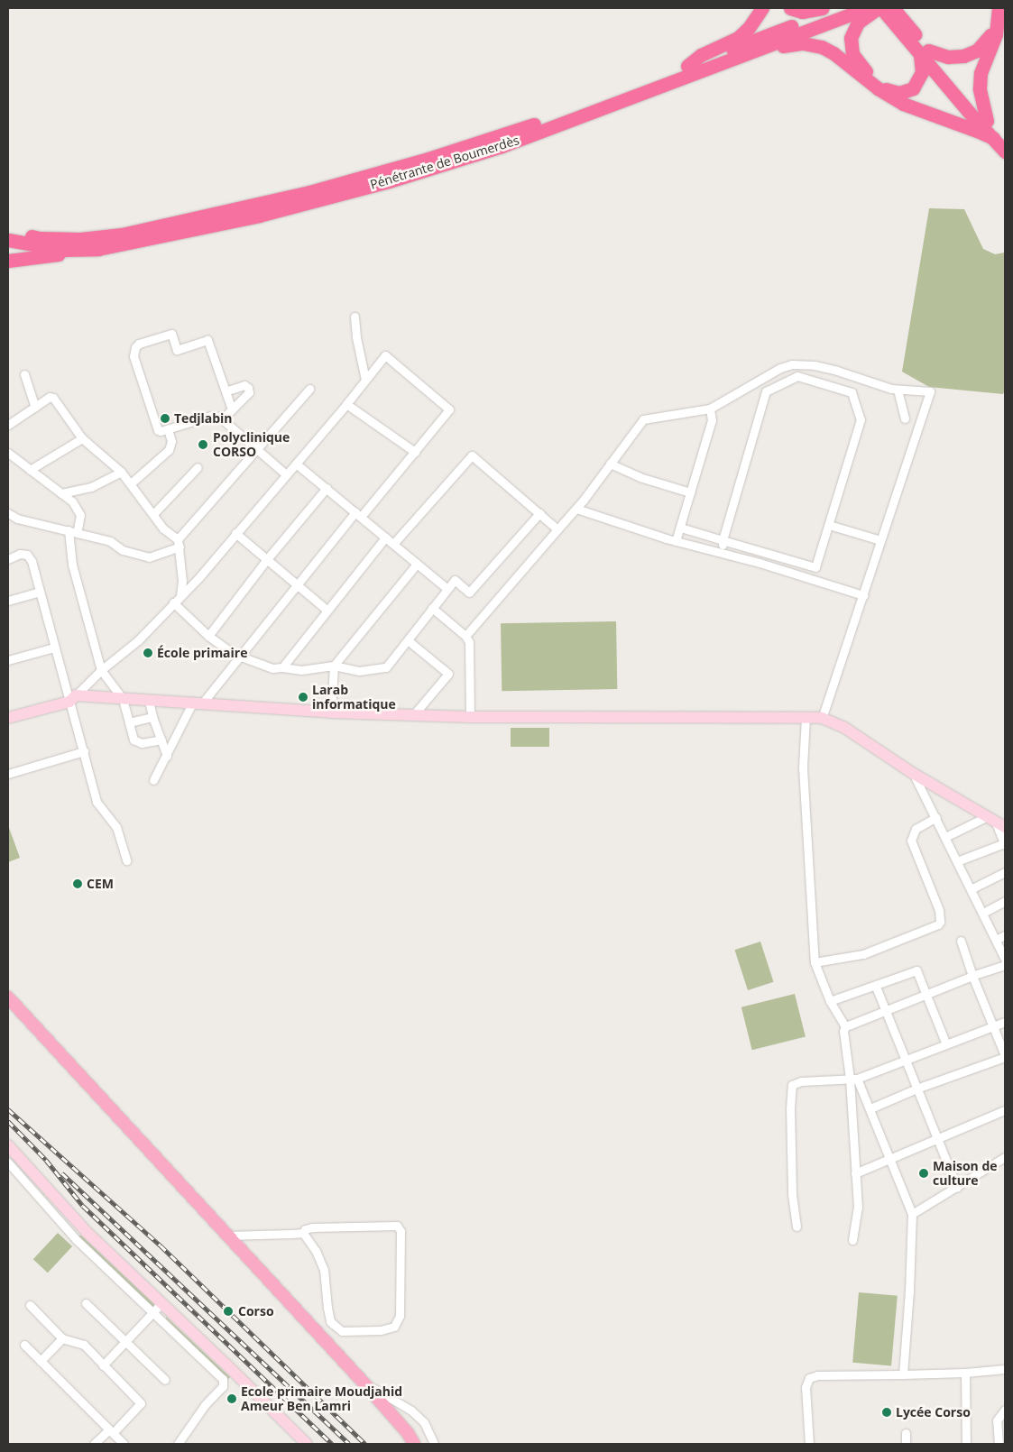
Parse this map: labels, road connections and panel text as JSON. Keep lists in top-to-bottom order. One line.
{"streets":{"highway":["Pénétrante de Boumerdès"]},"places":["Tedjlabin","Polyclinique CORSO","École primaire","Larab informatique","CEM","Maison de culture","Corso","Ecole primaire Moudjahid Ameur Ben Lamri","Lycée Corso"]}
